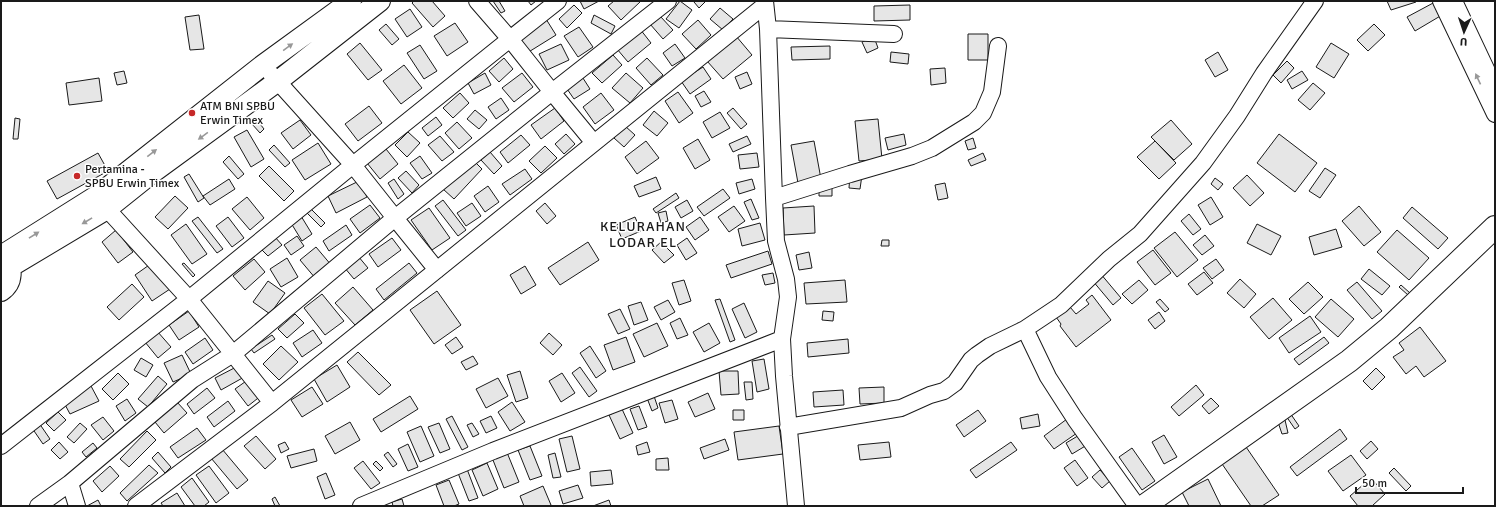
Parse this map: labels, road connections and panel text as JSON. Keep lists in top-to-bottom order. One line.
{"districts":["KELURAHAN LODAR EL"],"places":["ATM BNI SPBU Erwin Timex","Pertamina - SPBU Erwin Timex"],"scale_bar":"50 m","north":"bottom"}
